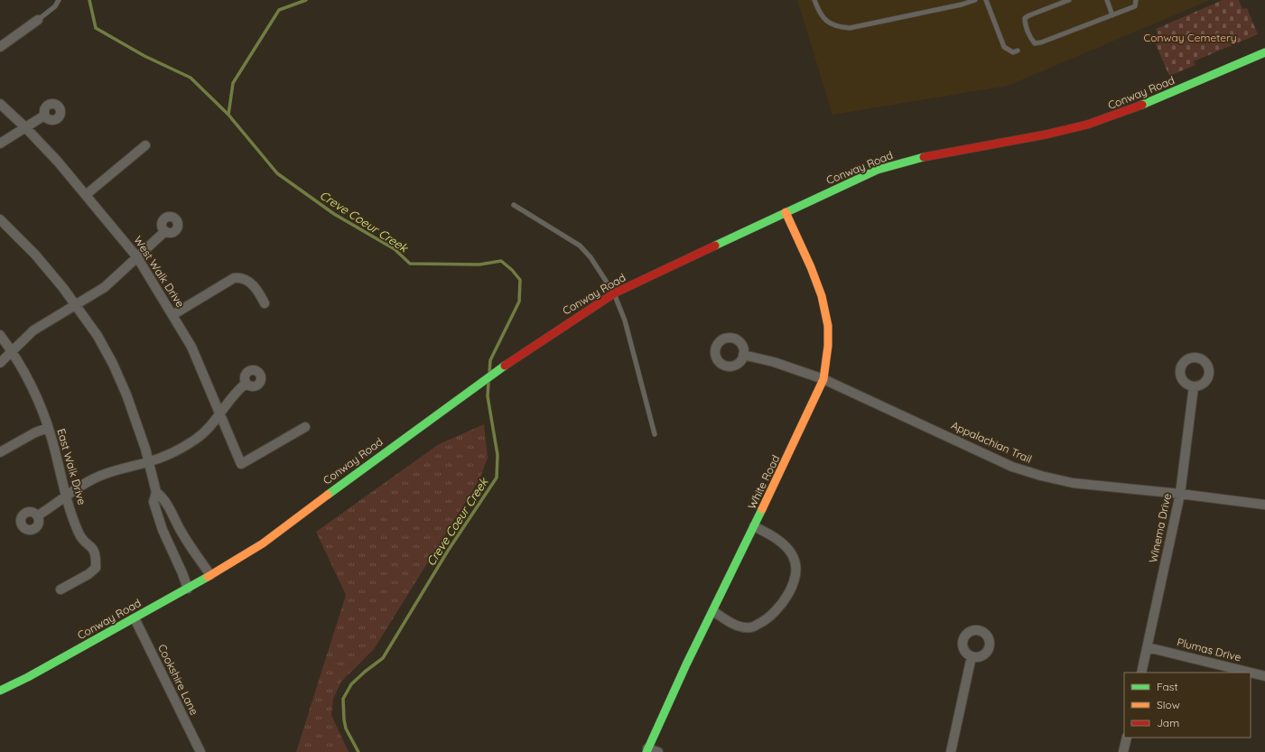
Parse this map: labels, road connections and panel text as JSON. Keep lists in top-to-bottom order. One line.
{"streets":{"street":["Conway Road","West Walk Drive","Appalachian Trail","East Walk Drive","White Road","Winema Drive","Plumas Drive","Cookshire Lane"]},"crossings":[["Conway Road","White Road"],["Conway Road","Cookshire Lane"],["Appalachian Trail","White Road"],["Appalachian Trail","Winema Drive"],["Winema Drive","Plumas Drive"]],"water":["Creve Coeur Creek"],"parks":["Conway Cemetery"],"legend":["Fast","Slow","Jam"]}
